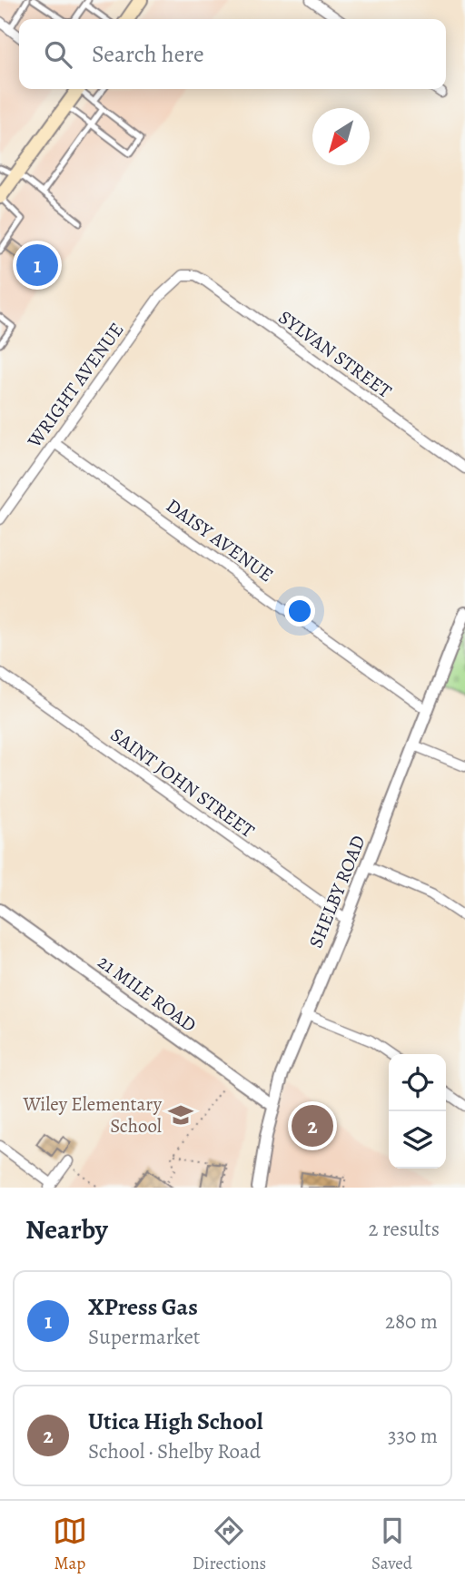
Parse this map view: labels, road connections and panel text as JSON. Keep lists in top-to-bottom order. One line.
{"streets":{"street":["SYLVAN STREET","WRIGHT AVENUE","DAISY AVENUE","SAINT JOHN STREET","SHELBY ROAD","21 MILE ROAD"]},"crossings":[["SYLVAN STREET","WRIGHT AVENUE"],["WRIGHT AVENUE","DAISY AVENUE"],["DAISY AVENUE","SHELBY ROAD"],["SAINT JOHN STREET","SHELBY ROAD"],["SHELBY ROAD","21 MILE ROAD"]],"places":{"school or university":["Wiley Elementary School"]},"north":"bottom left","page":{"search":"Search here","pins":["1","2"],"heading":["Nearby","2 results"],"list":[{"mark":"1","name":"XPress Gas","note":"Supermarket","value":"280 m"},{"mark":"2","name":"Utica High School","note":"School · Shelby Road","value":"330 m"}],"nav":["Map","Directions","Saved"]}}
